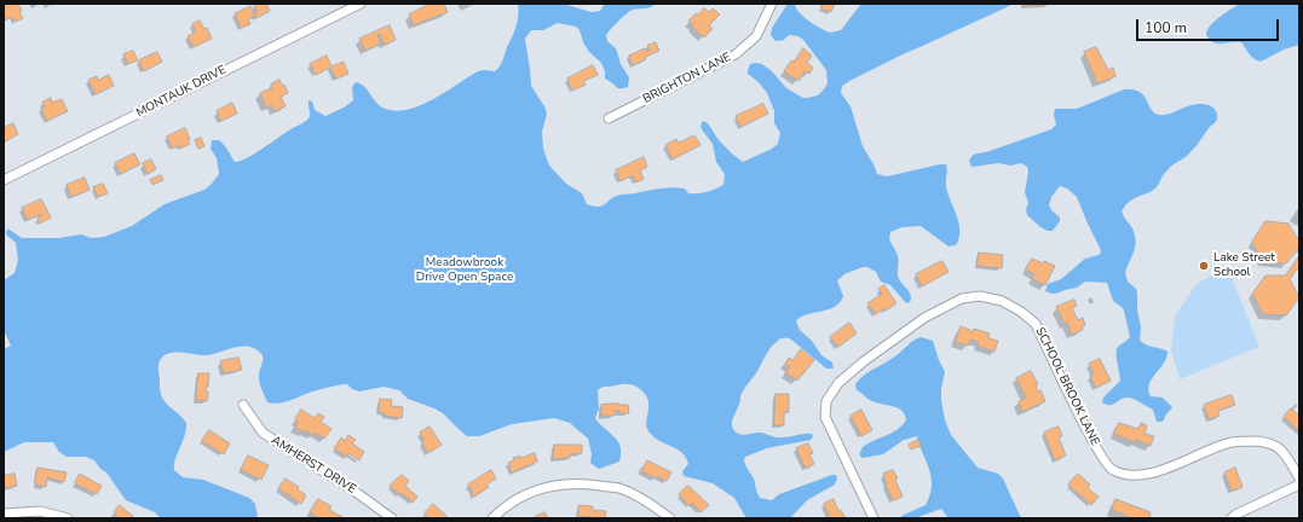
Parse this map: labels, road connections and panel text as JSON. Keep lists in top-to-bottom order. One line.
{"streets":{"street":["BRIGHTON LANE","MONTAUK DRIVE","SCHOOL BROOK LANE","AMHERST DRIVE"]},"parks":["Meadowbrook Drive Open Space"],"places":["Lake Street School"],"scale_bar":"100 m"}
